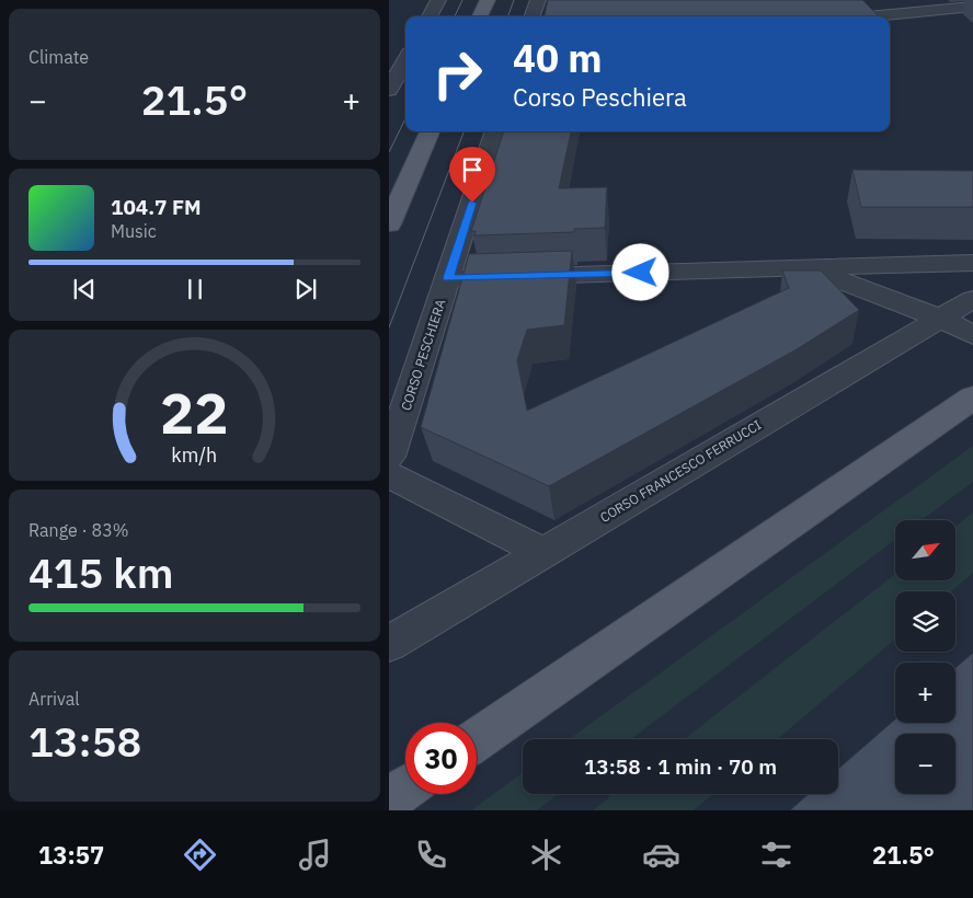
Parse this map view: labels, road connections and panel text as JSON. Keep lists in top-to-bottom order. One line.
{"streets":{"street":["CORSO PESCHIERA","CORSO FRANCESCO FERRUCCI"]},"north":"top right","page":{"tile":["Climate",["Range · 83%","415 km"],["Arrival","13:58"]],"turn":["40 m","Corso Peschiera"],"heat":["−","21.5°","+"],"song":["104.7 FM","Music"],"map_buttons":["+","−"],"limit":"30","trip":"13:58 · 1 min · 70 m","tabs":["13:57","21.5°"],"gauge":["22","km/h"]}}
